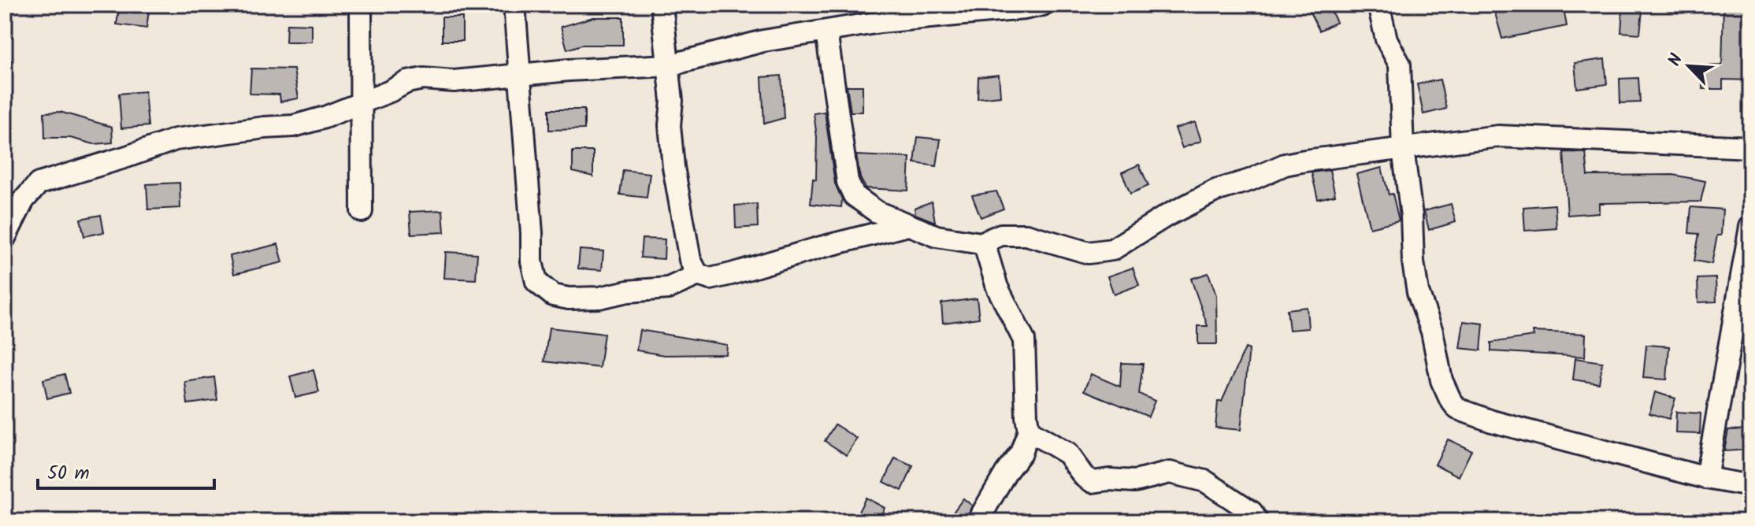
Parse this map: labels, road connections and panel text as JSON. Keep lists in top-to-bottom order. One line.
{"scale_bar":"50 m","north":"top left"}
